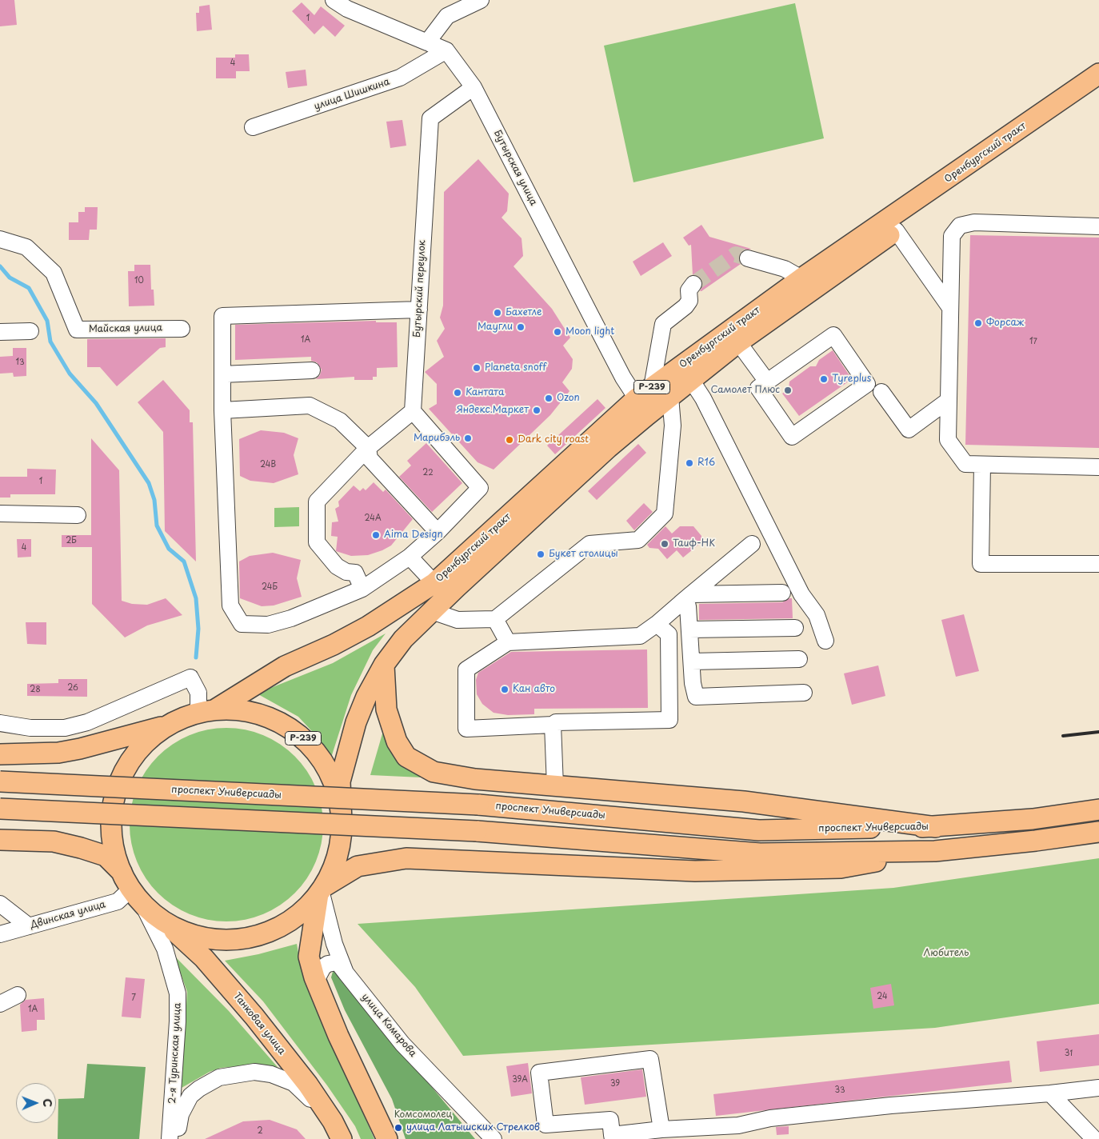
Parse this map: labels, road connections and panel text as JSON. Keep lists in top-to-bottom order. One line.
{"streets":{"main road":["Оренбургский тракт","Р-239","проспект Универсиады","Танковая улица"],"street":["улица Шишкина","Бутырская улица","Бутырский переулок","Майская улица","Двинская улица","улица Комарова","2-я Туринская улица"]},"crossings":[["улица Шишкина","Бутырская улица"],["Оренбургский тракт","Бутырская улица"],["Оренбургский тракт","Р-239"],["Бутырская улица","Бутырский переулок"],["Р-239","Двинская улица"],["Р-239","Танковая улица"],["Р-239","улица Комарова"],["Р-239","2-я Туринская улица"],["Двинская улица","2-я Туринская улица"]],"parks":["Любитель","Комсомолец"],"places":["Бахетле","Форсаж","Маугли","Moon light","Planeta snoff","Tyreplus","Самолет Плюс","Кантата","Ozon","Яндекс.Маркет","Марибэль","Dark city roast","R16","Aima Design","Таиф-НК","Букет столицы","Кан авто","улица Латышских Стрелков"],"house_numbers":["1","4","10","1А","17","13","24В","22","1","24А","2Б","4","24Б","26","28","24","7","1А","31","39А","39","33","2"],"north":"right"}
